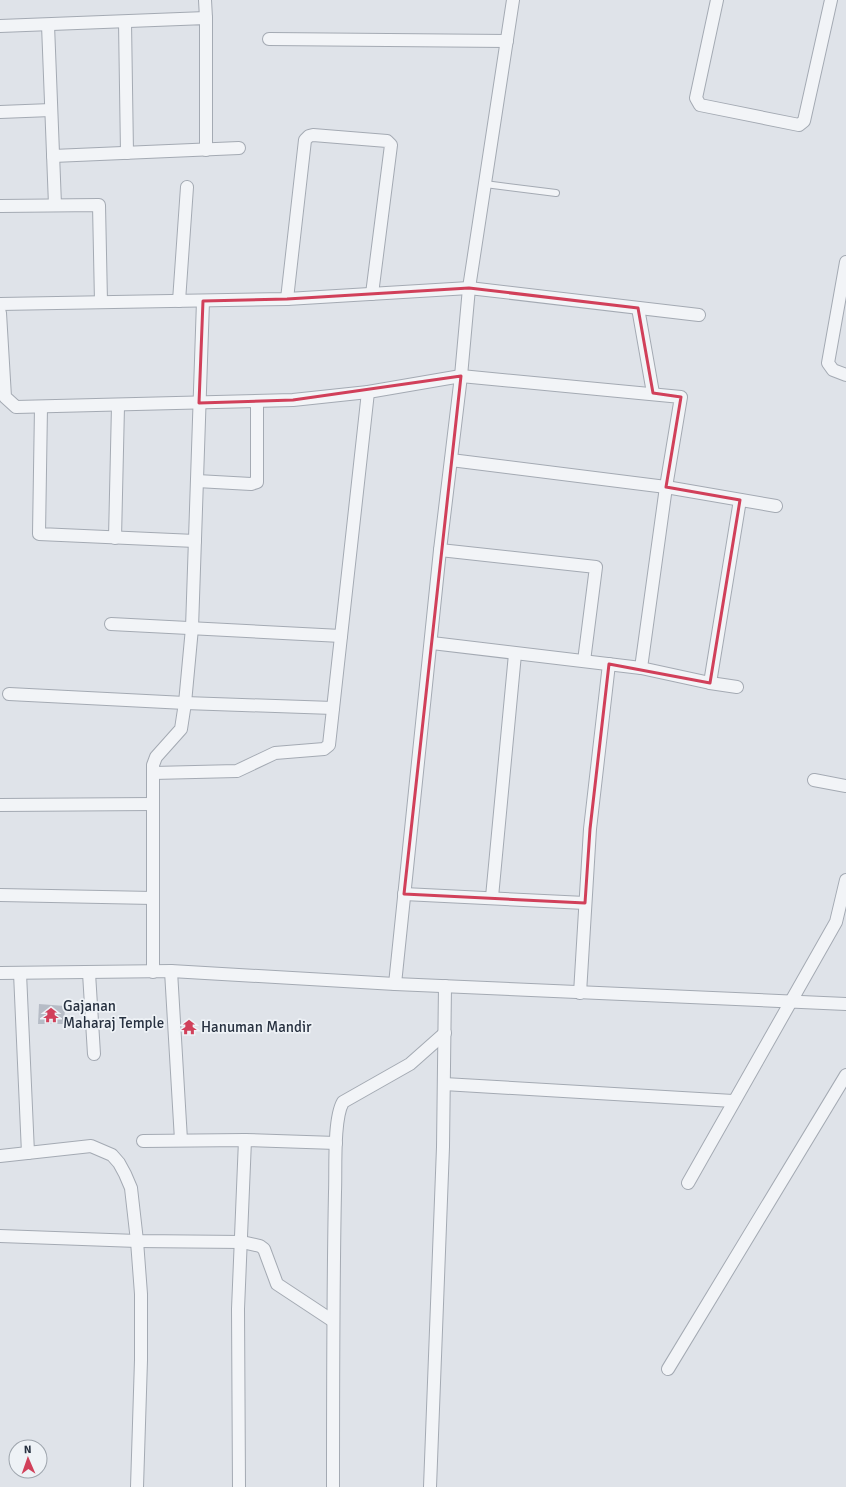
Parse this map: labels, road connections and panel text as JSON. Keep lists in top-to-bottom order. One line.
{"places":{"temple":["Gajanan Maharaj Temple","Hanuman Mandir"]},"north":"top"}
